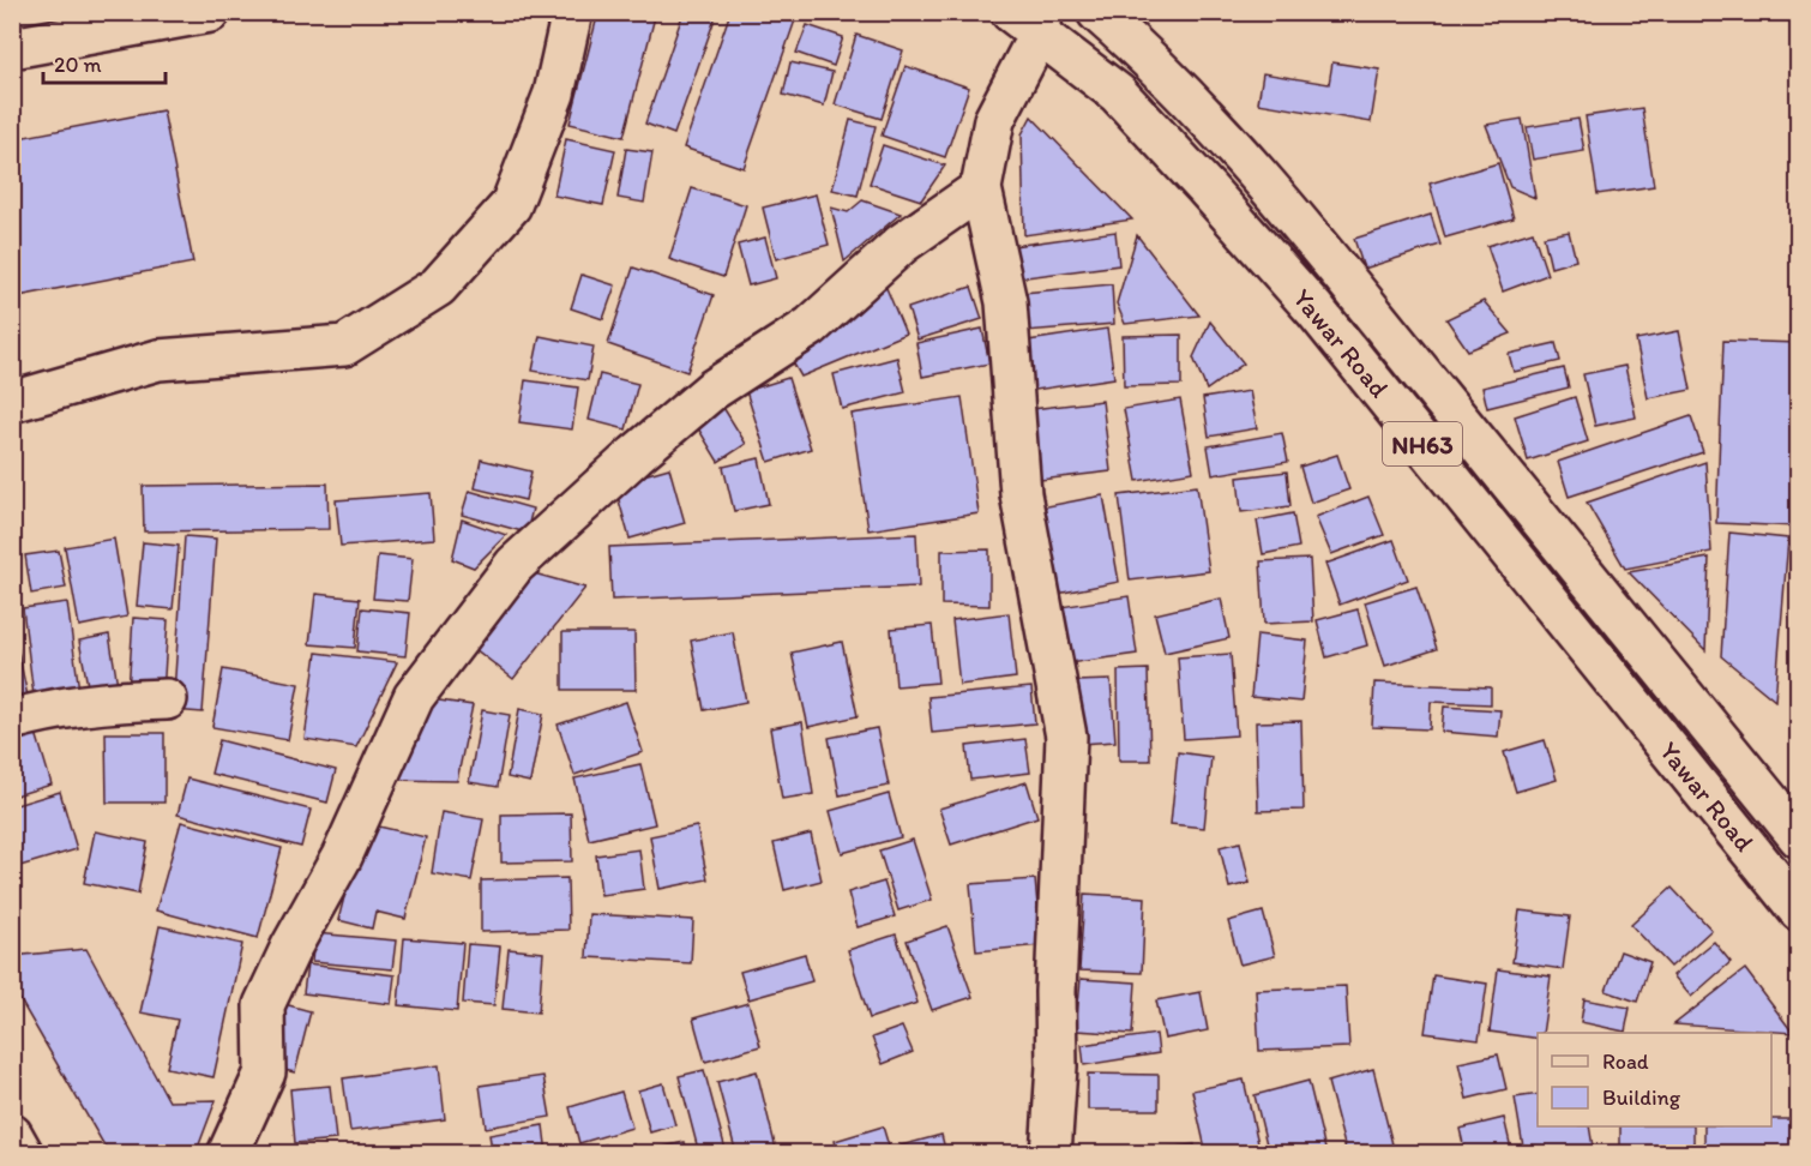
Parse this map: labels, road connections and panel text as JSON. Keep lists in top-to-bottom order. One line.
{"streets":{"main road":["Yawar Road","NH63"]},"legend":["Road","Building"],"scale_bar":"20 m"}
